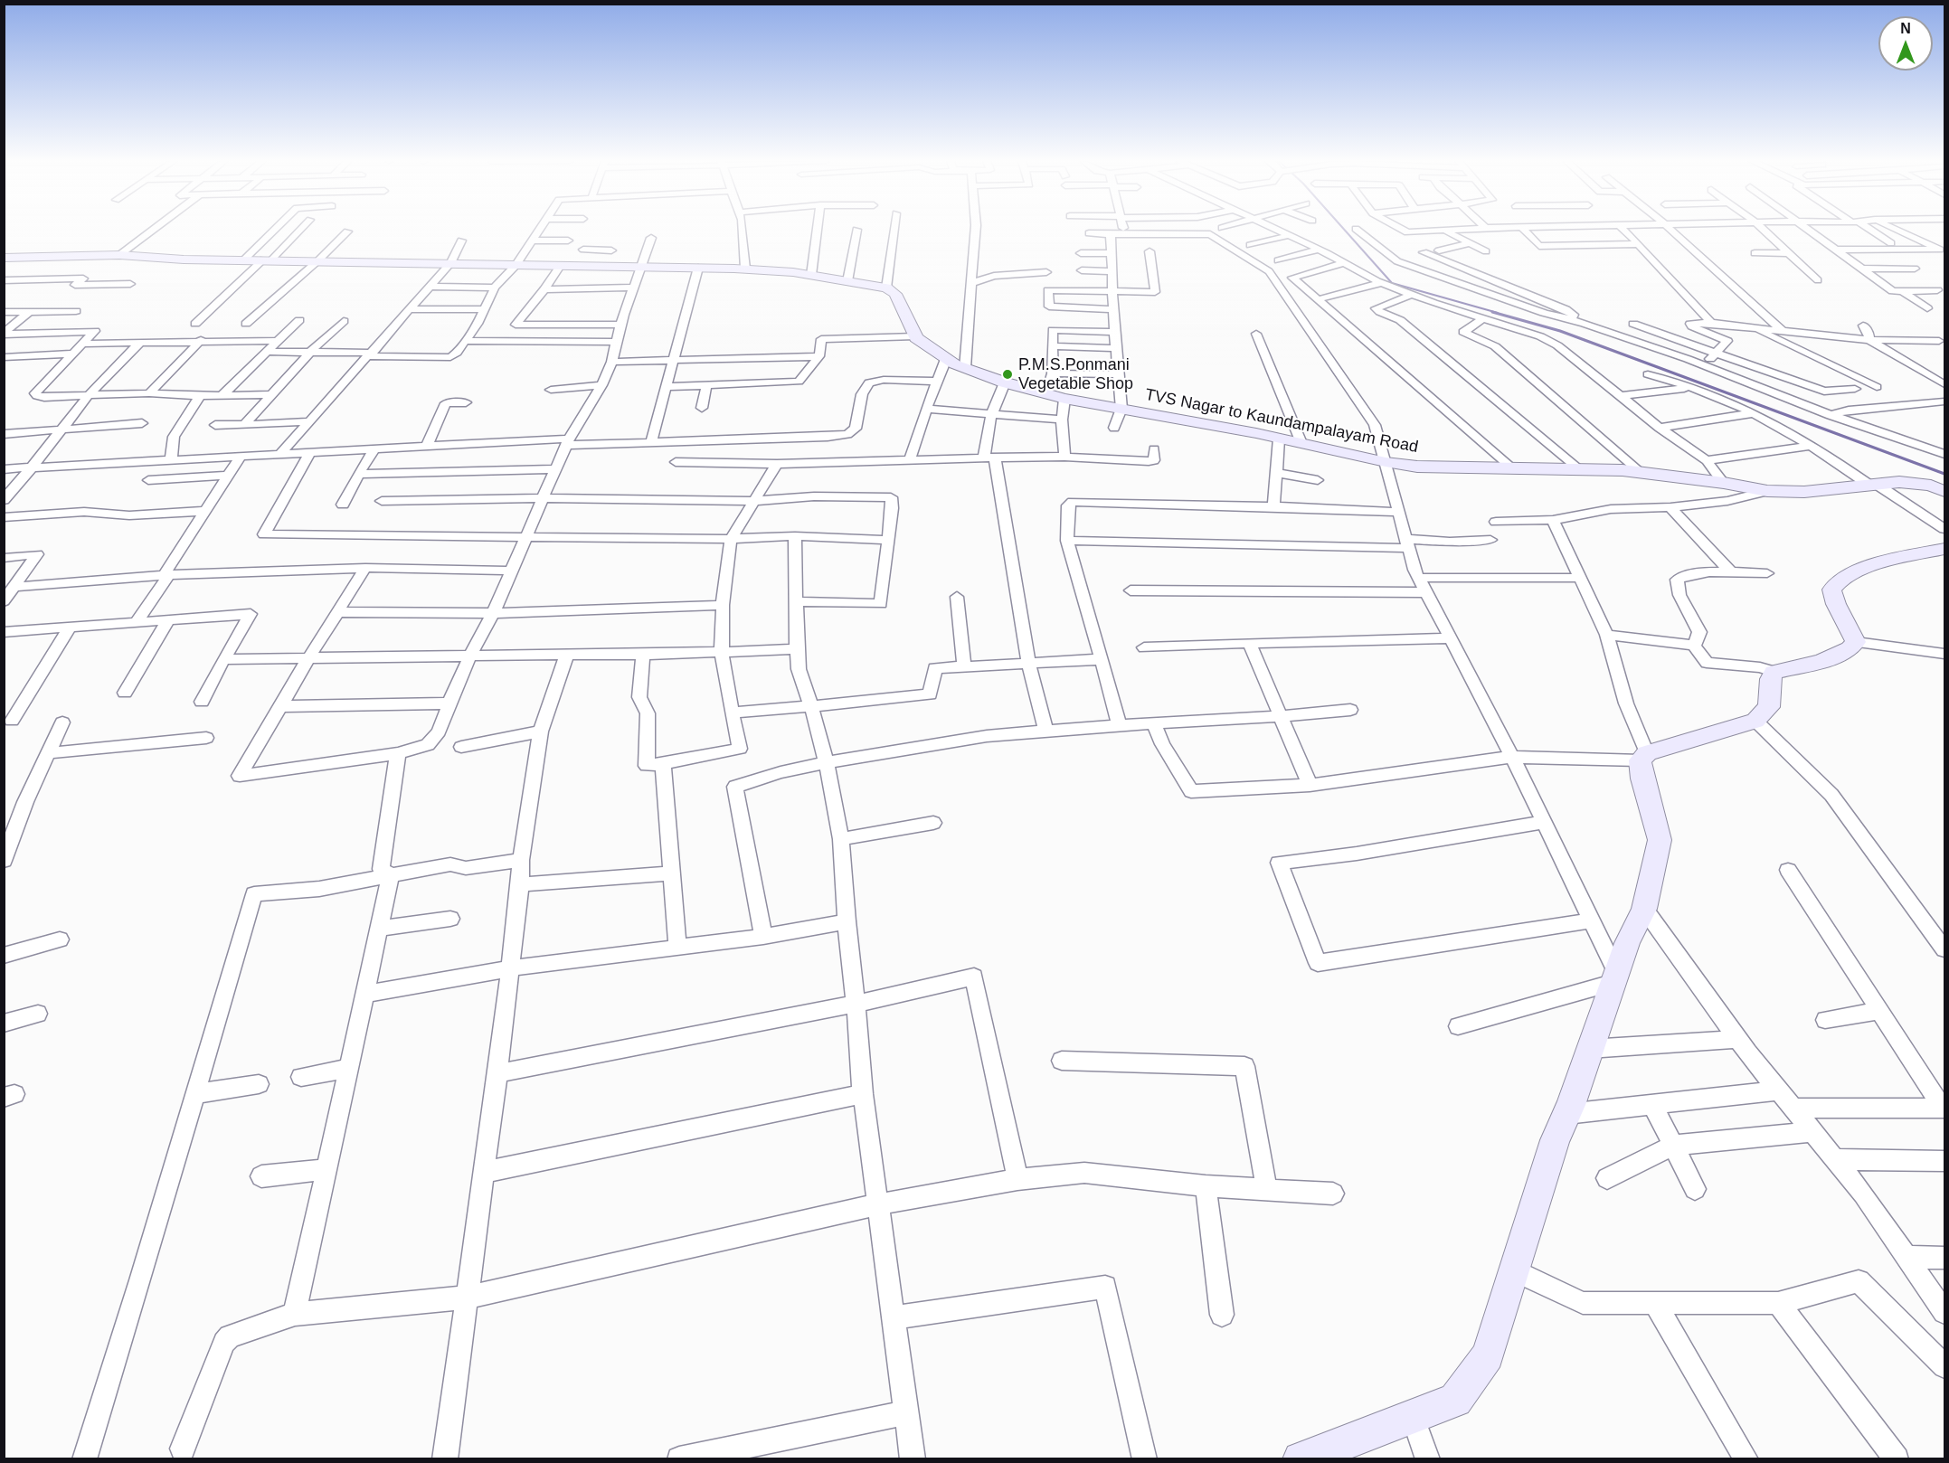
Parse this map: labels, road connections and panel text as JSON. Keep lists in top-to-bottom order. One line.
{"streets":{"street":["TVS Nagar to Kaundampalayam Road"]},"places":["P.M.S.Ponmani Vegetable Shop"],"north":"top"}
